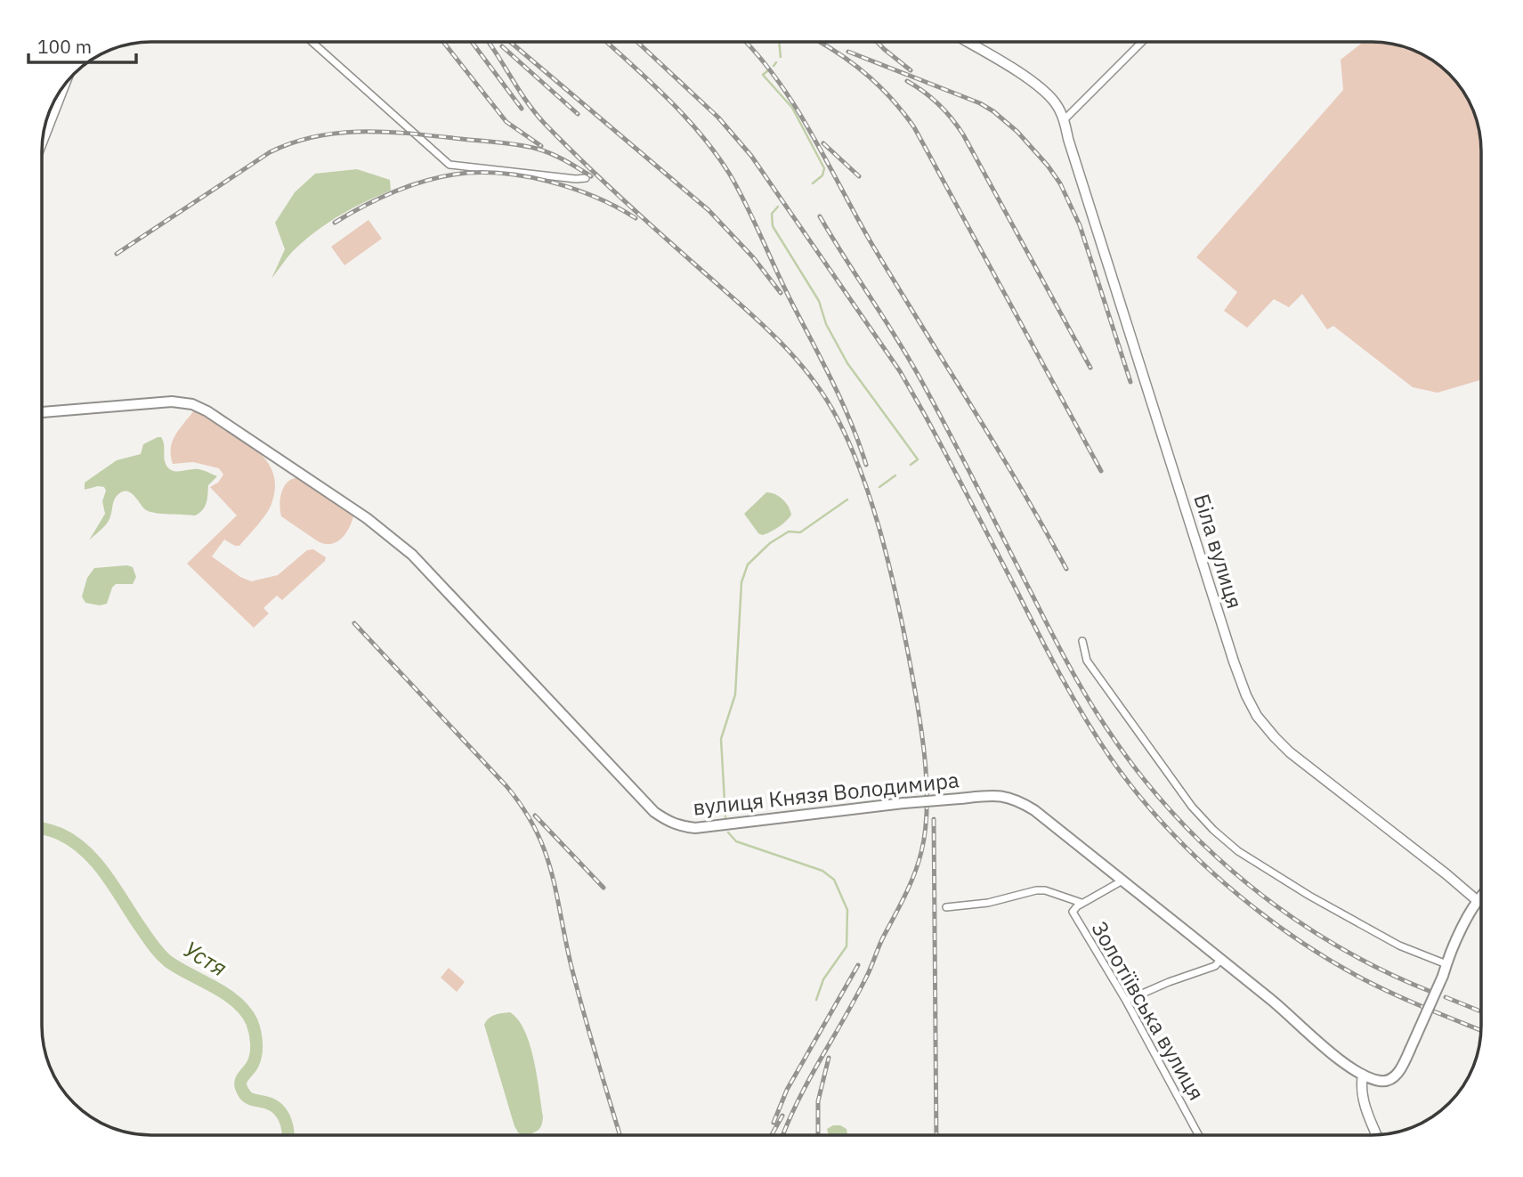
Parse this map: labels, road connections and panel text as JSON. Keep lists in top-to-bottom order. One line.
{"streets":{"main road":["вулиця Князя Володимира"],"street":["Біла вулиця","Золотіївська вулиця"]},"crossings":[["вулиця Князя Володимира","Золотіївська вулиця"]],"water":["Устя"],"scale_bar":"100 m"}
